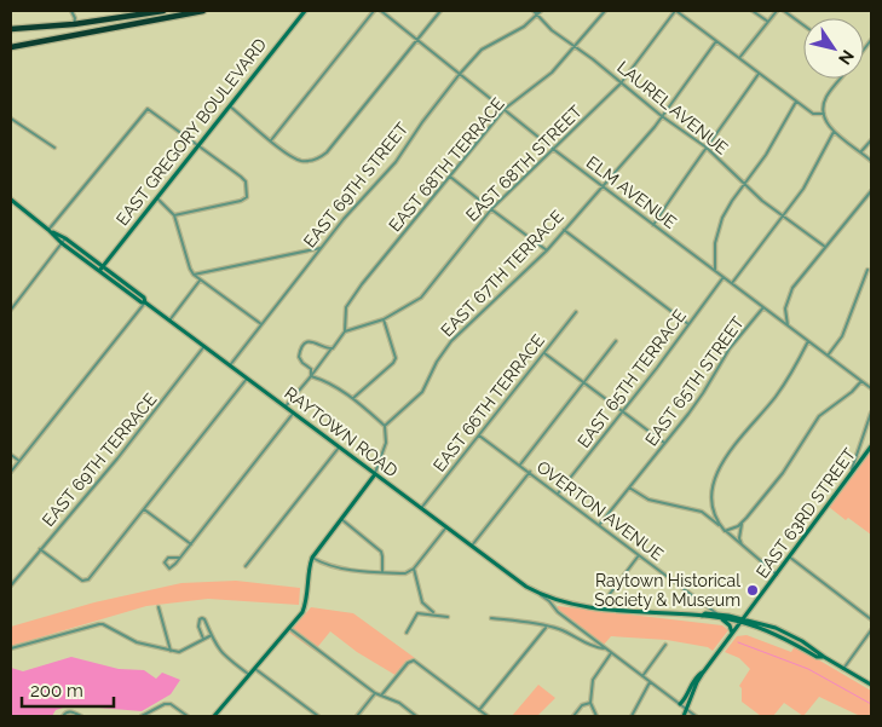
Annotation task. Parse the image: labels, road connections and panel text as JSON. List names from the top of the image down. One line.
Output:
{"streets":{"main road":["EAST GREGORY BOULEVARD","RAYTOWN ROAD","EAST 63RD STREET"],"street":["LAUREL AVENUE","EAST 68TH STREET","EAST 68TH TERRACE","EAST 69TH STREET","ELM AVENUE","EAST 67TH TERRACE","EAST 65TH TERRACE","EAST 65TH STREET","EAST 66TH TERRACE","EAST 69TH TERRACE","OVERTON AVENUE"]},"crossings":[["LAUREL AVENUE","EAST 68TH STREET"],["LAUREL AVENUE","EAST 68TH TERRACE"],["LAUREL AVENUE","EAST 69TH STREET"],["LAUREL AVENUE","EAST 67TH TERRACE"],["EAST GREGORY BOULEVARD","RAYTOWN ROAD"],["EAST 68TH STREET","EAST 68TH TERRACE"],["EAST 68TH STREET","ELM AVENUE"],["EAST 68TH TERRACE","ELM AVENUE"],["EAST 69TH STREET","ELM AVENUE"],["EAST 69TH STREET","RAYTOWN ROAD"],["ELM AVENUE","EAST 67TH TERRACE"],["ELM AVENUE","EAST 65TH TERRACE"],["ELM AVENUE","EAST 65TH STREET"],["EAST 65TH TERRACE","OVERTON AVENUE"],["EAST 65TH STREET","OVERTON AVENUE"],["EAST 66TH TERRACE","RAYTOWN ROAD"],["EAST 66TH TERRACE","OVERTON AVENUE"],["RAYTOWN ROAD","EAST 69TH TERRACE"]],"places":["Raytown Historical Society & Museum"],"scale_bar":"200 m","north":"bottom right"}
